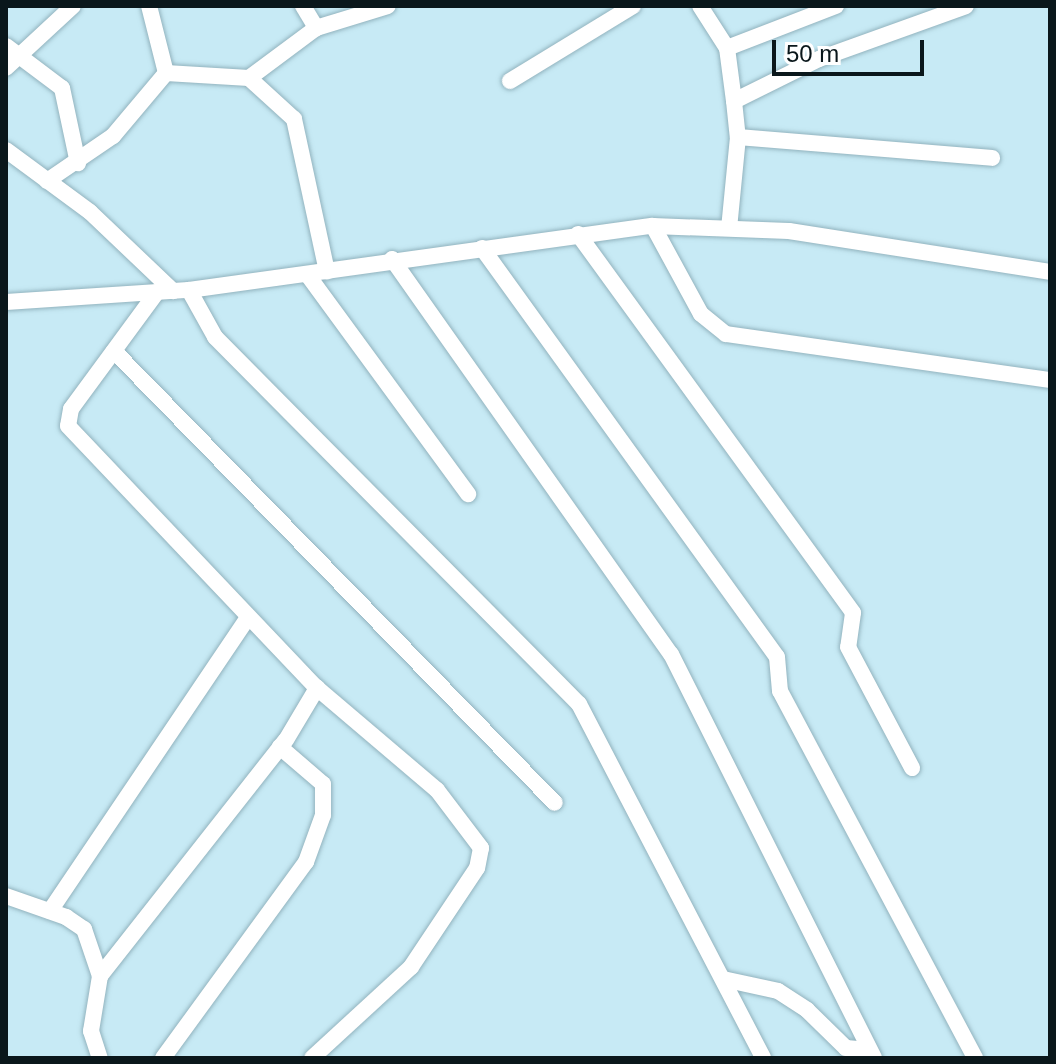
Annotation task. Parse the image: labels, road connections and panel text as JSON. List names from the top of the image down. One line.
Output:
{"scale_bar":"50 m"}
